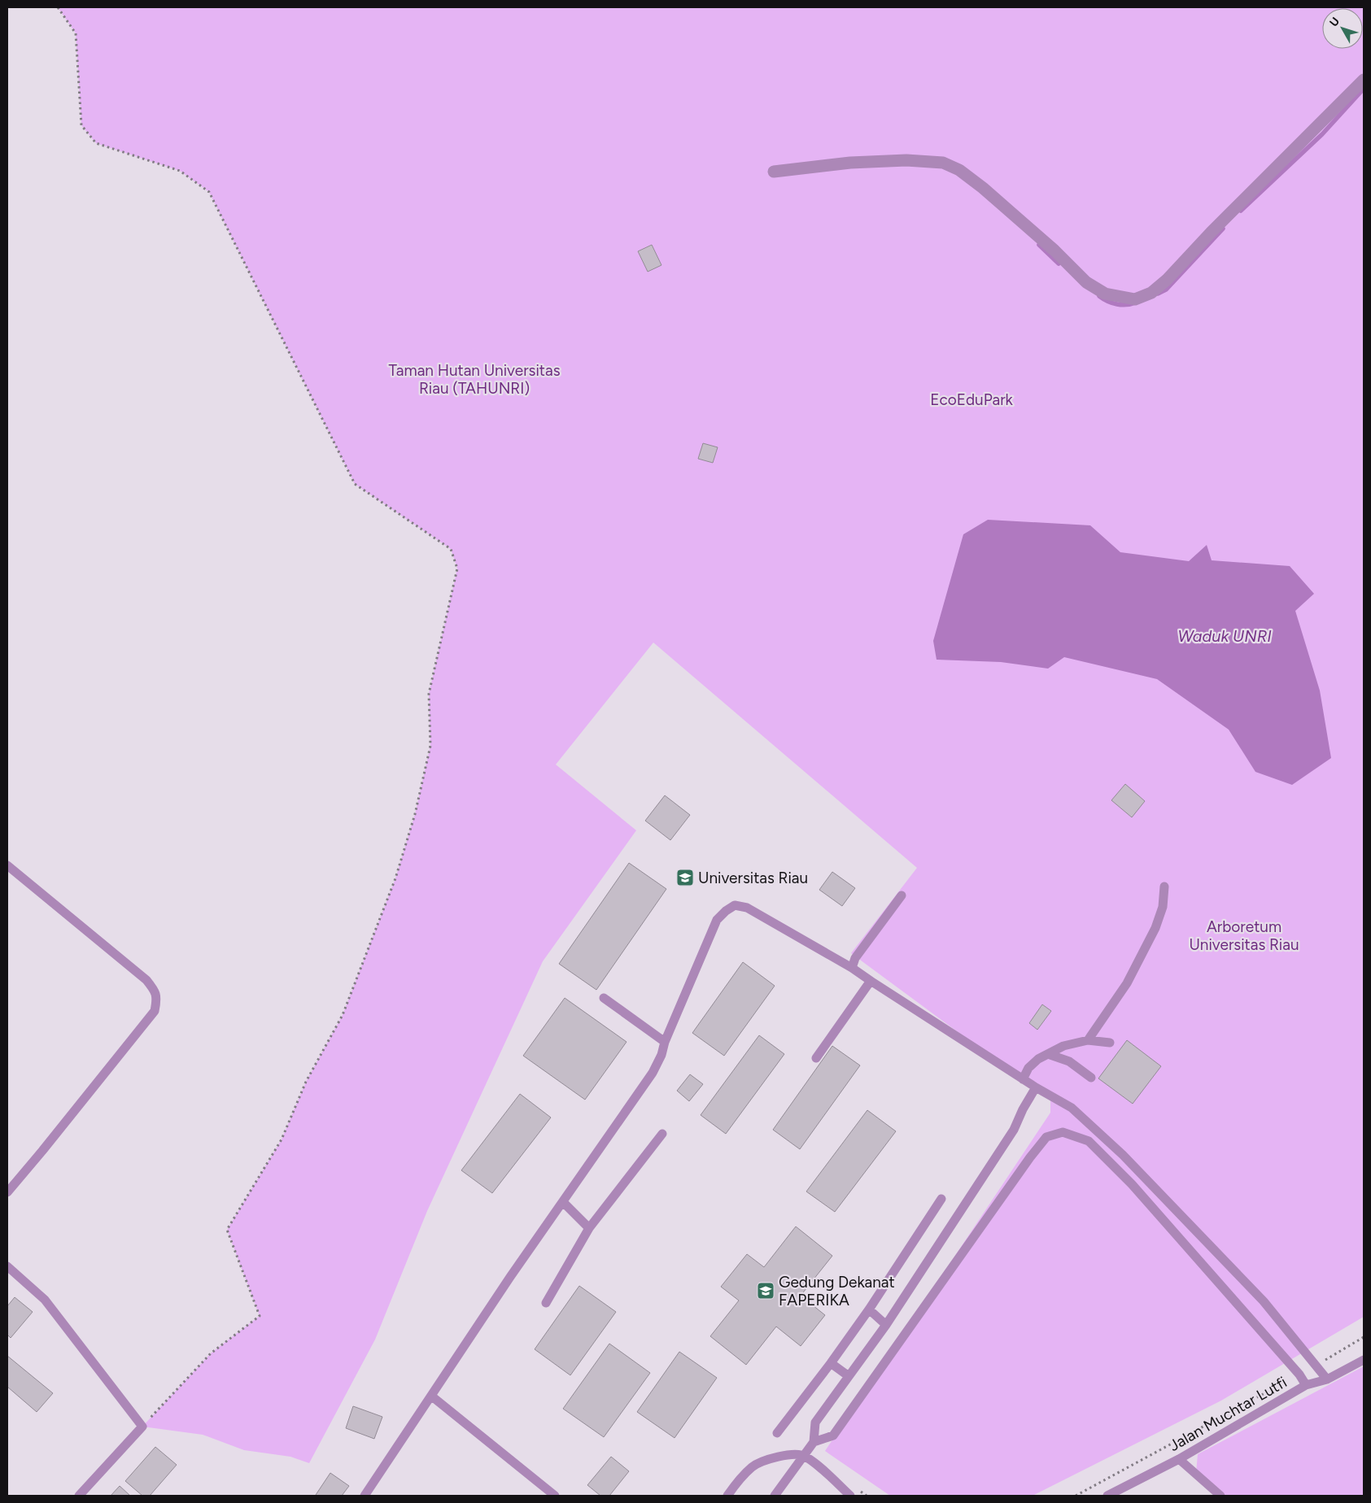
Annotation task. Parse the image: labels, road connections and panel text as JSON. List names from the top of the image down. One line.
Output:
{"streets":{"lane":["Jalan Muchtar Lutfi"]},"water":["Waduk UNRI"],"parks":["Taman Hutan Universitas Riau (TAHUNRI)","EcoEduPark","Arboretum Universitas Riau"],"places":{"school or university":["Universitas Riau","Gedung Dekanat FAPERIKA"]},"north":"top left"}
